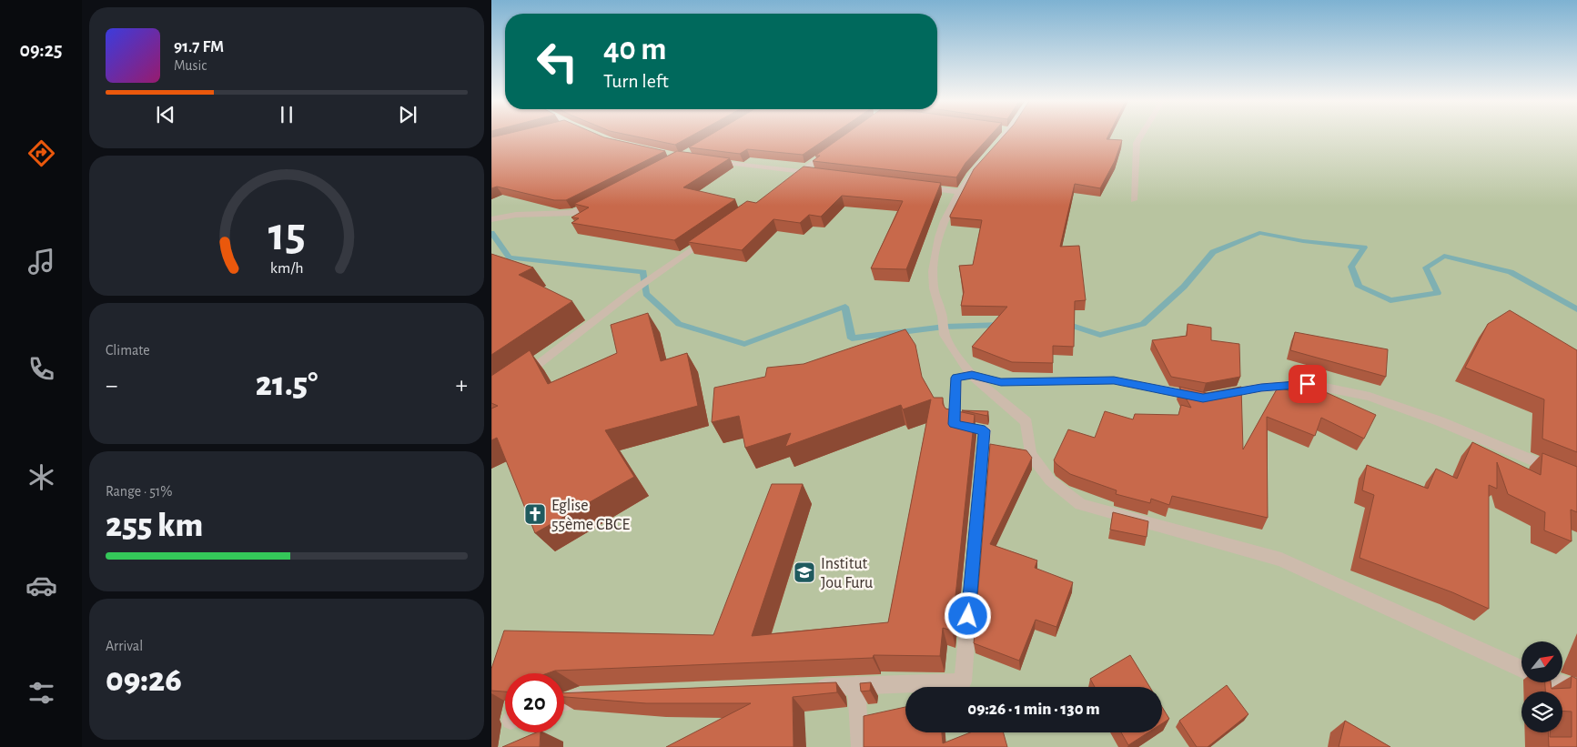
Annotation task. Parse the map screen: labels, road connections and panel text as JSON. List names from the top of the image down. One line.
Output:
{"places":{"church":["Eglise 55ème CBCE"],"school or university":["Institut Jou Furu"]},"north":"top right","page":{"tabs":"09:25","turn":["40 m","Turn left"],"song":["91.7 FM","Music"],"tile":["Climate",["Range · 51%","255 km"],["Arrival","09:26"]],"heat":["−","21.5°","+"],"limit":"20","trip":"09:26 · 1 min · 130 m","gauge":["15","km/h"]}}
